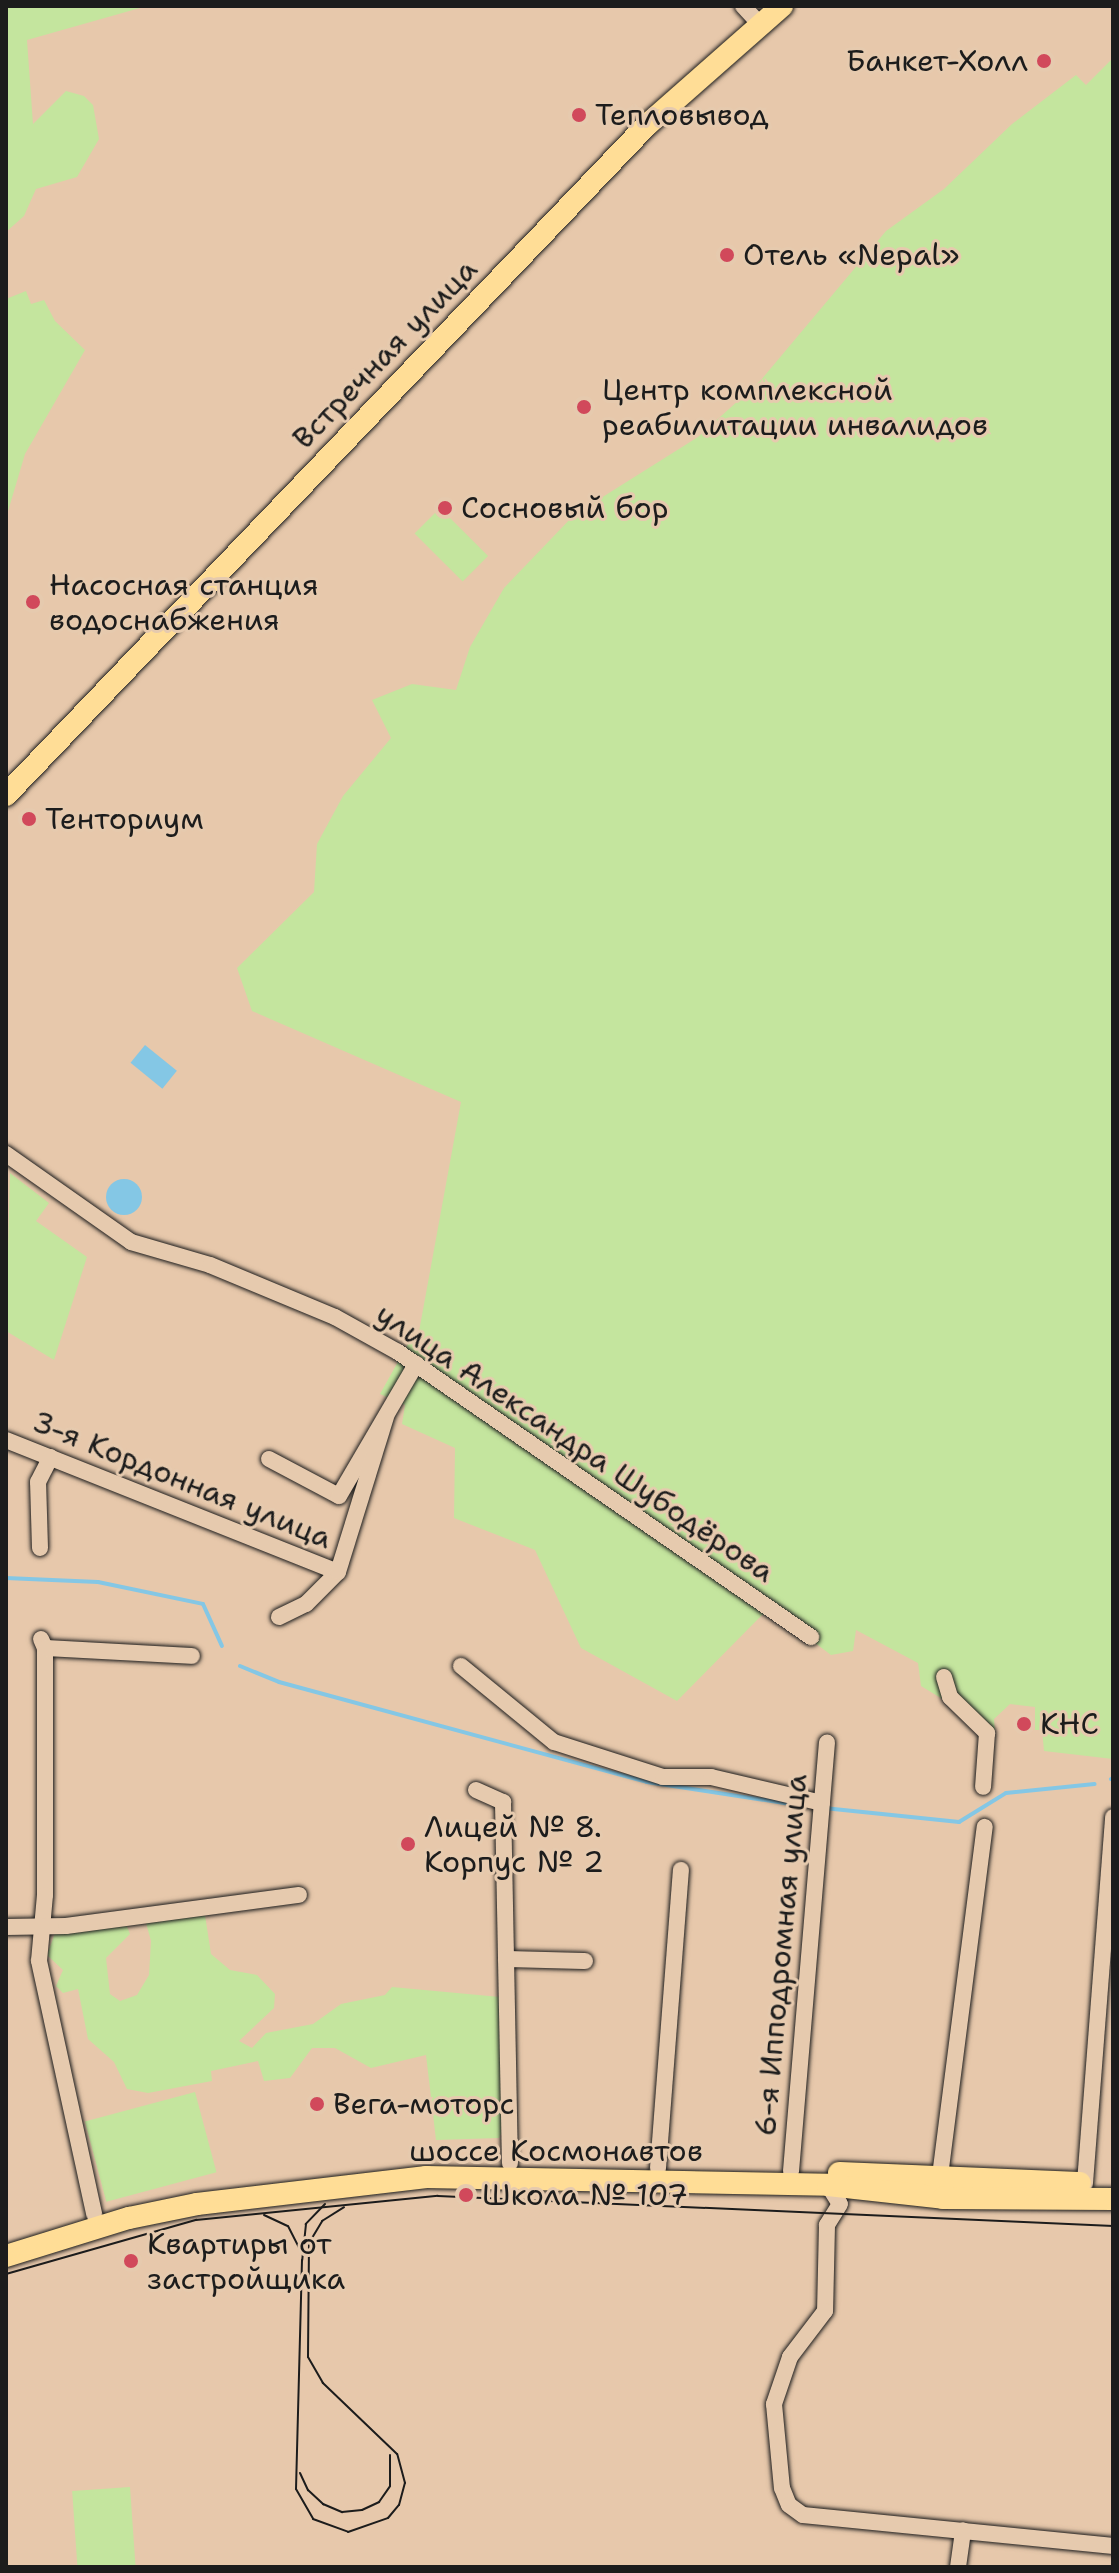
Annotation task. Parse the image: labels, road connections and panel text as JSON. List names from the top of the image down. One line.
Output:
{"streets":{"main road":["Встречная улица","шоссе Космонавтов"],"street":["улица Александра Шубодёрова","3-я Кордонная улица","6-я Ипподромная улица"]},"crossings":[["6-я Ипподромная улица","шоссе Космонавтов"]],"places":["Банкет-Холл","Тепловывод","Отель «Nepal»","Центр комплексной реабилитации инвалидов","Сосновый бор","Насосная станция водоснабжения","Тенториум","КНС","Лицей № 8. Корпус № 2","Вега-моторс","Школа № 107","Квартиры от застройщика"]}
